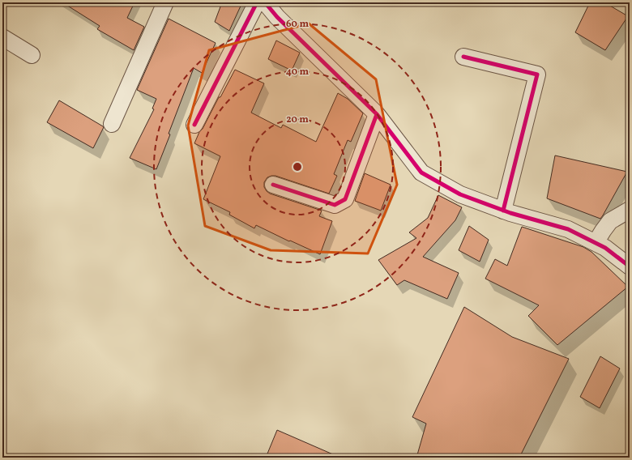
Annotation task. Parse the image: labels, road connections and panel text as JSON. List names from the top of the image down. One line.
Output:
{"rings":["60 m","40 m","20 m"]}
